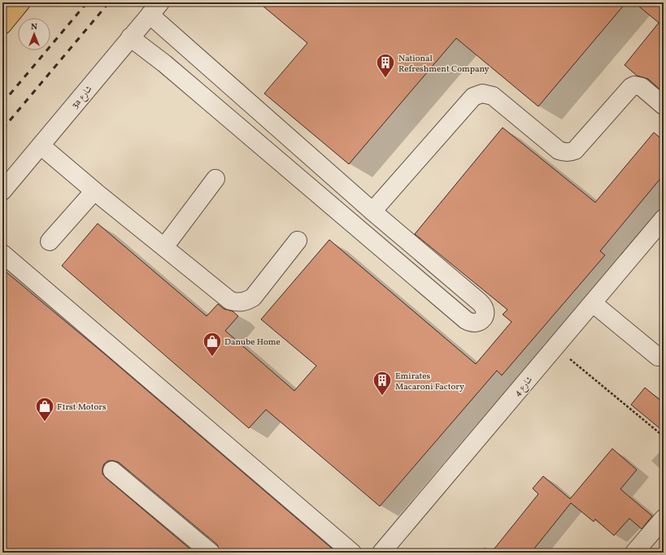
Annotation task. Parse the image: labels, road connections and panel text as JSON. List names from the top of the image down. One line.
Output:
{"streets":{"street":["3a شارع","شارع 4"]},"places":{"building":["National Refreshment Company","Emirates Macaroni Factory"],"shop":["Danube Home","F1rst Motors"]},"north":"top"}
